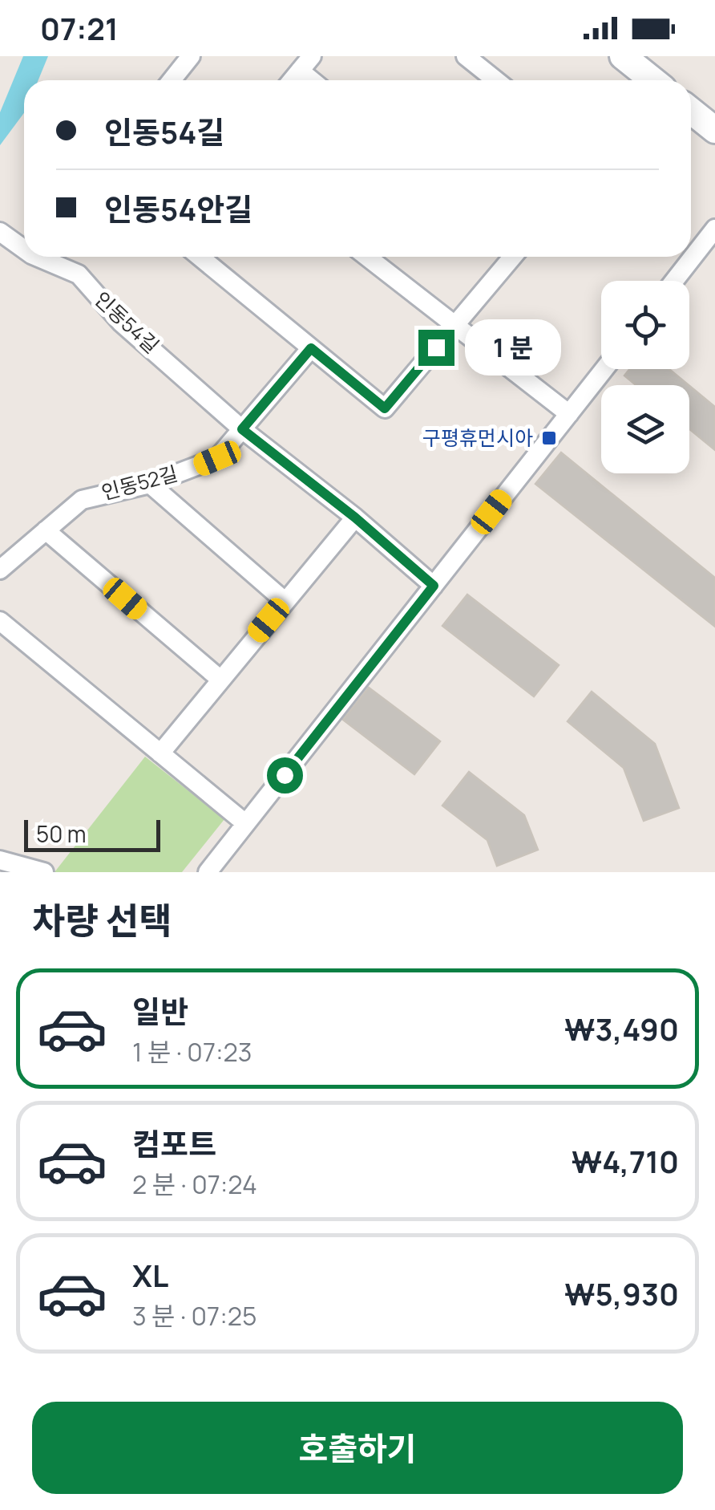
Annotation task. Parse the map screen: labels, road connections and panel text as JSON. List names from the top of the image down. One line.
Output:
{"streets":{"street":["인동54길","인동52길"]},"crossings":[["인동54길","인동52길"]],"places":{"transit":["구평휴먼시아"]},"scale_bar":"50 m","page":{"status":"07:21","banner":["인동54길","인동54안길"],"bubble":"1 분","scale":"50 m","heading":"차량 선택","list":[{"name":"일반","note":"1 분 · 07:23","value":"₩3,490"},{"name":"컴포트","note":"2 분 · 07:24","value":"₩4,710"},{"name":"XL","note":"3 분 · 07:25","value":"₩5,930"}],"buttons":"호출하기"}}
